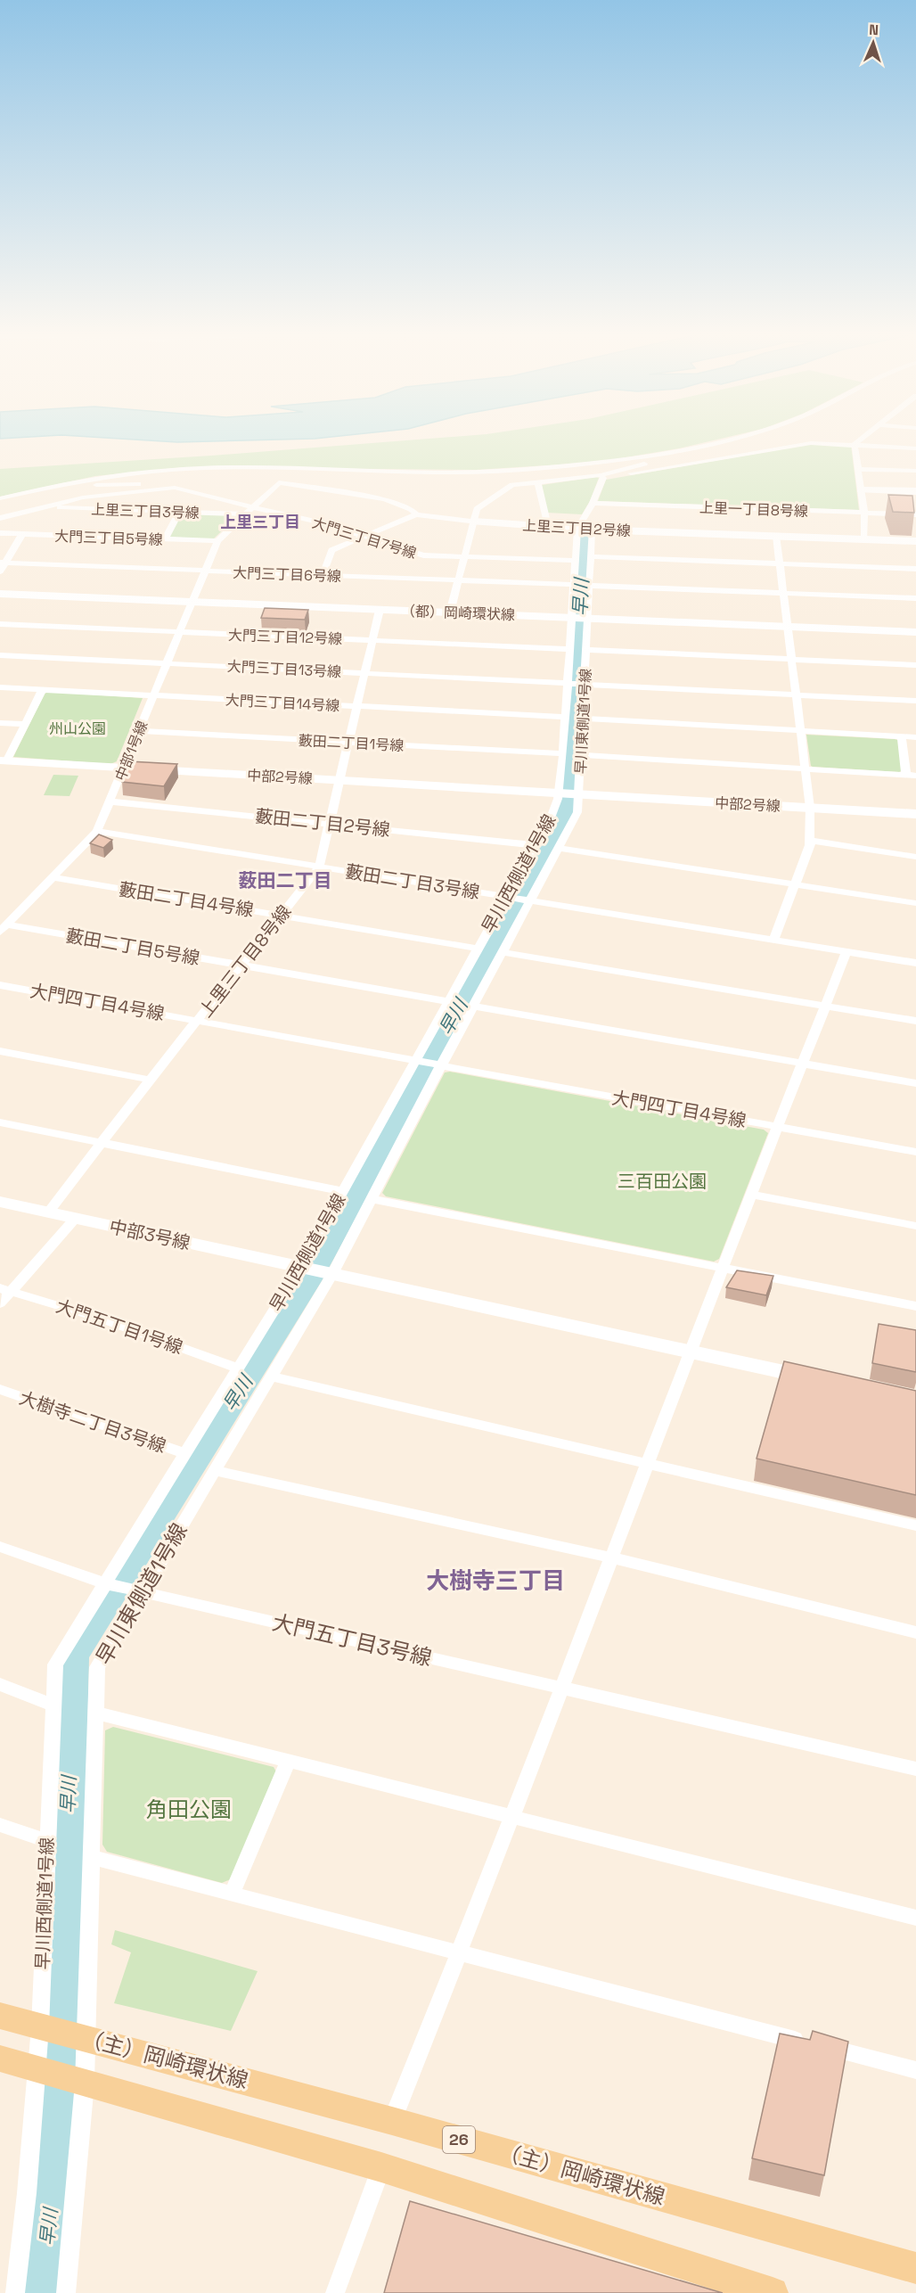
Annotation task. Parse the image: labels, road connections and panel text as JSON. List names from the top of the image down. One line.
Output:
{"streets":{"main road":["（主）岡崎環状線","26"],"street":["上里一丁目8号線","上里三丁目3号線","上里三丁目2号線","大門三丁目5号線","大門三丁目7号線","大門三丁目6号線","（都）岡崎環状線","大門三丁目12号線","大門三丁目13号線","大門三丁目14号線","早川東側道1号線","藪田二丁目1号線","中部1号線","中部2号線","藪田二丁目2号線","早川西側道1号線","藪田二丁目3号線","藪田二丁目4号線","藪田二丁目5号線","上里三丁目8号線","大門四丁目4号線","中部3号線","大門五丁目1号線","大樹寺二丁目3号線","大門五丁目3号線"]},"crossings":[["上里一丁目8号線","早川西側道1号線"],["上里三丁目3号線","上里三丁目2号線"],["上里三丁目3号線","大門三丁目7号線"],["上里三丁目2号線","大門三丁目5号線"],["上里三丁目2号線","大門三丁目7号線"],["上里三丁目2号線","早川東側道1号線"],["上里三丁目2号線","中部1号線"],["上里三丁目2号線","早川西側道1号線"],["大門三丁目5号線","中部1号線"],["大門三丁目7号線","早川西側道1号線"],["大門三丁目6号線","中部1号線"],["大門三丁目6号線","早川西側道1号線"],["（都）岡崎環状線","早川東側道1号線"],["（都）岡崎環状線","中部1号線"],["（都）岡崎環状線","早川西側道1号線"],["（都）岡崎環状線","上里三丁目8号線"],["大門三丁目12号線","中部1号線"],["大門三丁目12号線","早川西側道1号線"],["大門三丁目12号線","上里三丁目8号線"],["大門三丁目13号線","早川東側道1号線"],["大門三丁目13号線","中部1号線"],["大門三丁目13号線","早川西側道1号線"],["大門三丁目13号線","上里三丁目8号線"],["大門三丁目14号線","中部1号線"],["大門三丁目14号線","早川西側道1号線"],["大門三丁目14号線","上里三丁目8号線"],["早川東側道1号線","中部2号線"],["早川東側道1号線","藪田二丁目3号線"],["早川東側道1号線","大門四丁目4号線"],["早川東側道1号線","中部3号線"],["早川東側道1号線","大門五丁目3号線"],["早川東側道1号線","（主）岡崎環状線"],["藪田二丁目1号線","中部1号線"],["藪田二丁目1号線","早川西側道1号線"],["藪田二丁目1号線","上里三丁目8号線"],["中部1号線","中部2号線"],["中部1号線","藪田二丁目2号線"],["中部1号線","藪田二丁目3号線"],["中部1号線","藪田二丁目4号線"],["中部1号線","藪田二丁目5号線"],["中部2号線","早川西側道1号線"],["中部2号線","上里三丁目8号線"],["藪田二丁目2号線","早川西側道1号線"],["藪田二丁目2号線","上里三丁目8号線"],["早川西側道1号線","藪田二丁目3号線"],["早川西側道1号線","藪田二丁目4号線"],["早川西側道1号線","藪田二丁目5号線"],["早川西側道1号線","大門四丁目4号線"],["早川西側道1号線","中部3号線"],["早川西側道1号線","大門五丁目1号線"],["早川西側道1号線","大樹寺二丁目3号線"],["早川西側道1号線","大門五丁目3号線"],["早川西側道1号線","（主）岡崎環状線"],["藪田二丁目3号線","上里三丁目8号線"],["藪田二丁目4号線","上里三丁目8号線"],["藪田二丁目5号線","上里三丁目8号線"],["上里三丁目8号線","大門四丁目4号線"],["上里三丁目8号線","中部3号線"]],"districts":["上里三丁目","薮田二丁目","大樹寺三丁目"],"water":["早川"],"parks":["州山公園","三百田公園","角田公園"],"north":"top"}
